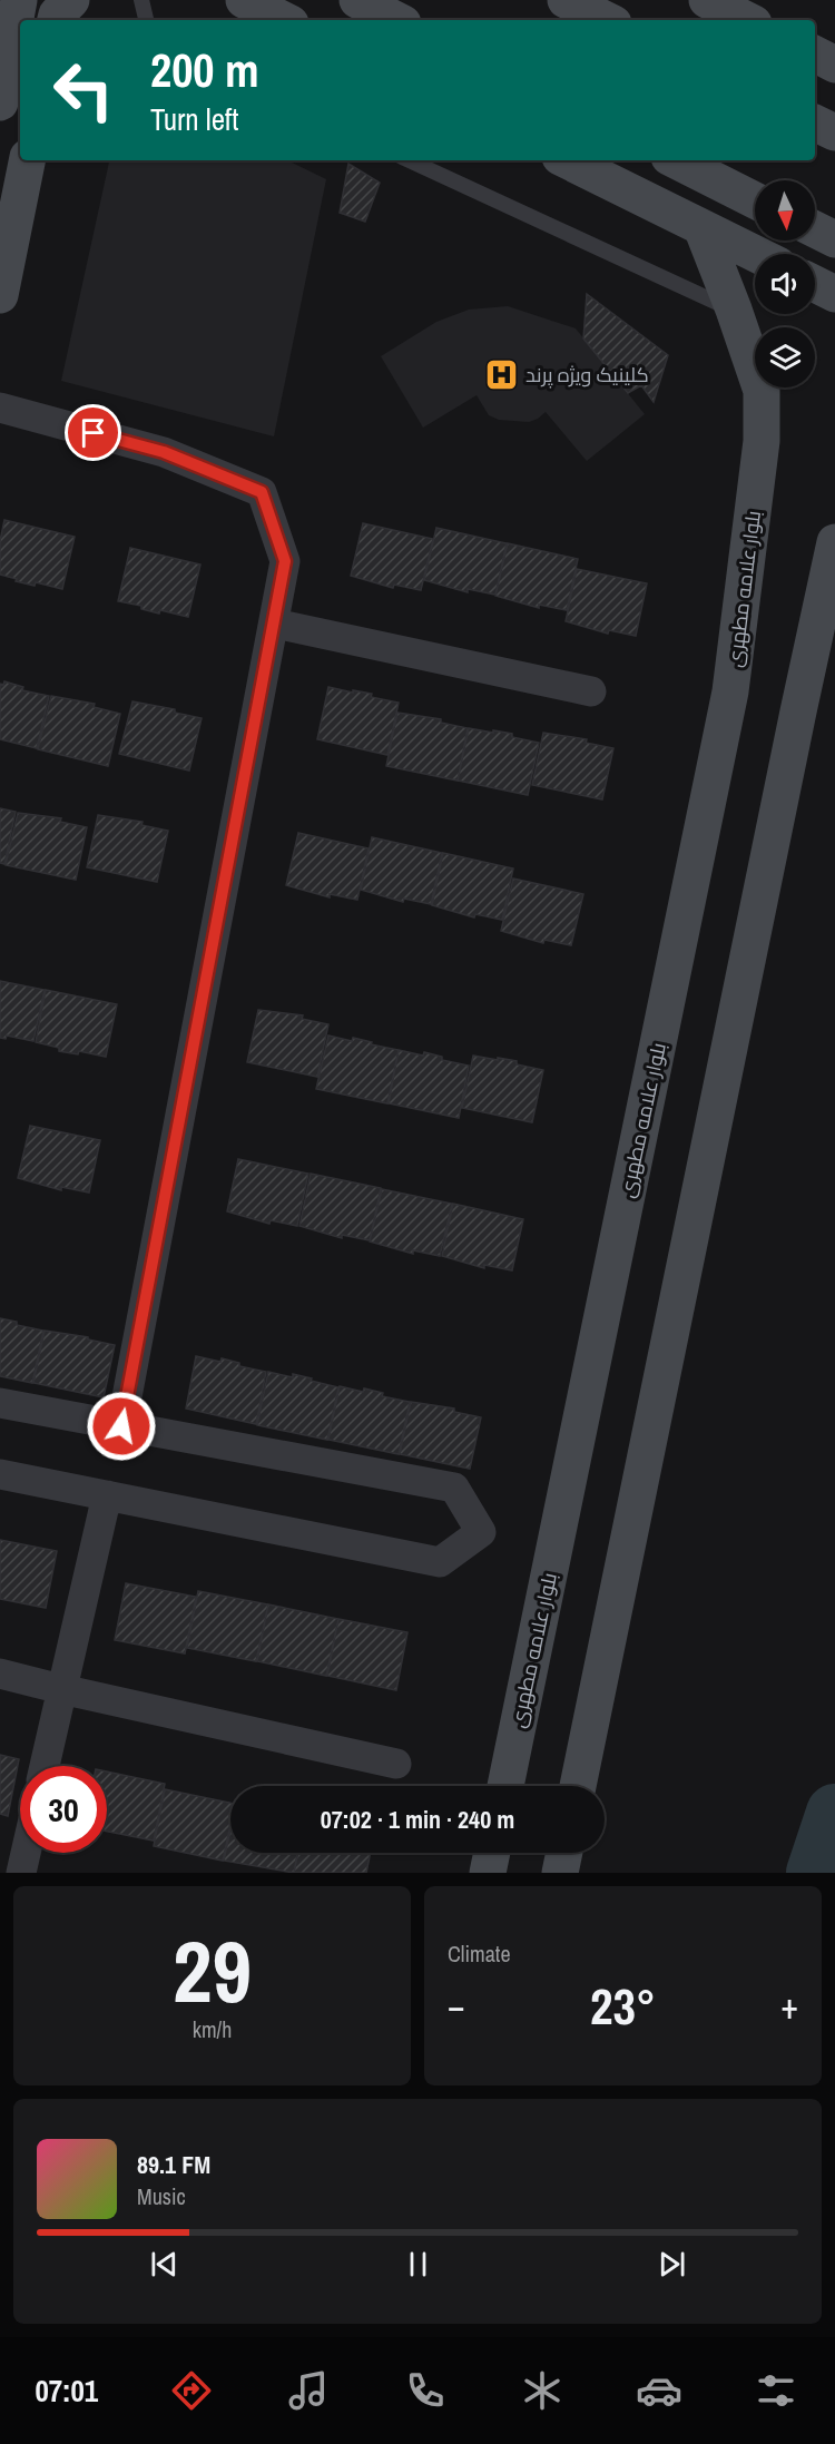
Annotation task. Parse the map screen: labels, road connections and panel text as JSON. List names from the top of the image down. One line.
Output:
{"streets":{"street":["بلوار علامه مطهری"]},"places":{"hospital":["کلینیک ویژه پرند"]},"north":"bottom","page":{"turn":["200 m","Turn left"],"limit":"30","trip":"07:02 · 1 min · 240 m","tile":[["29","km/h"],"Climate"],"heat":["−","23°","+"],"song":["89.1 FM","Music"],"tabs":"07:01"}}
